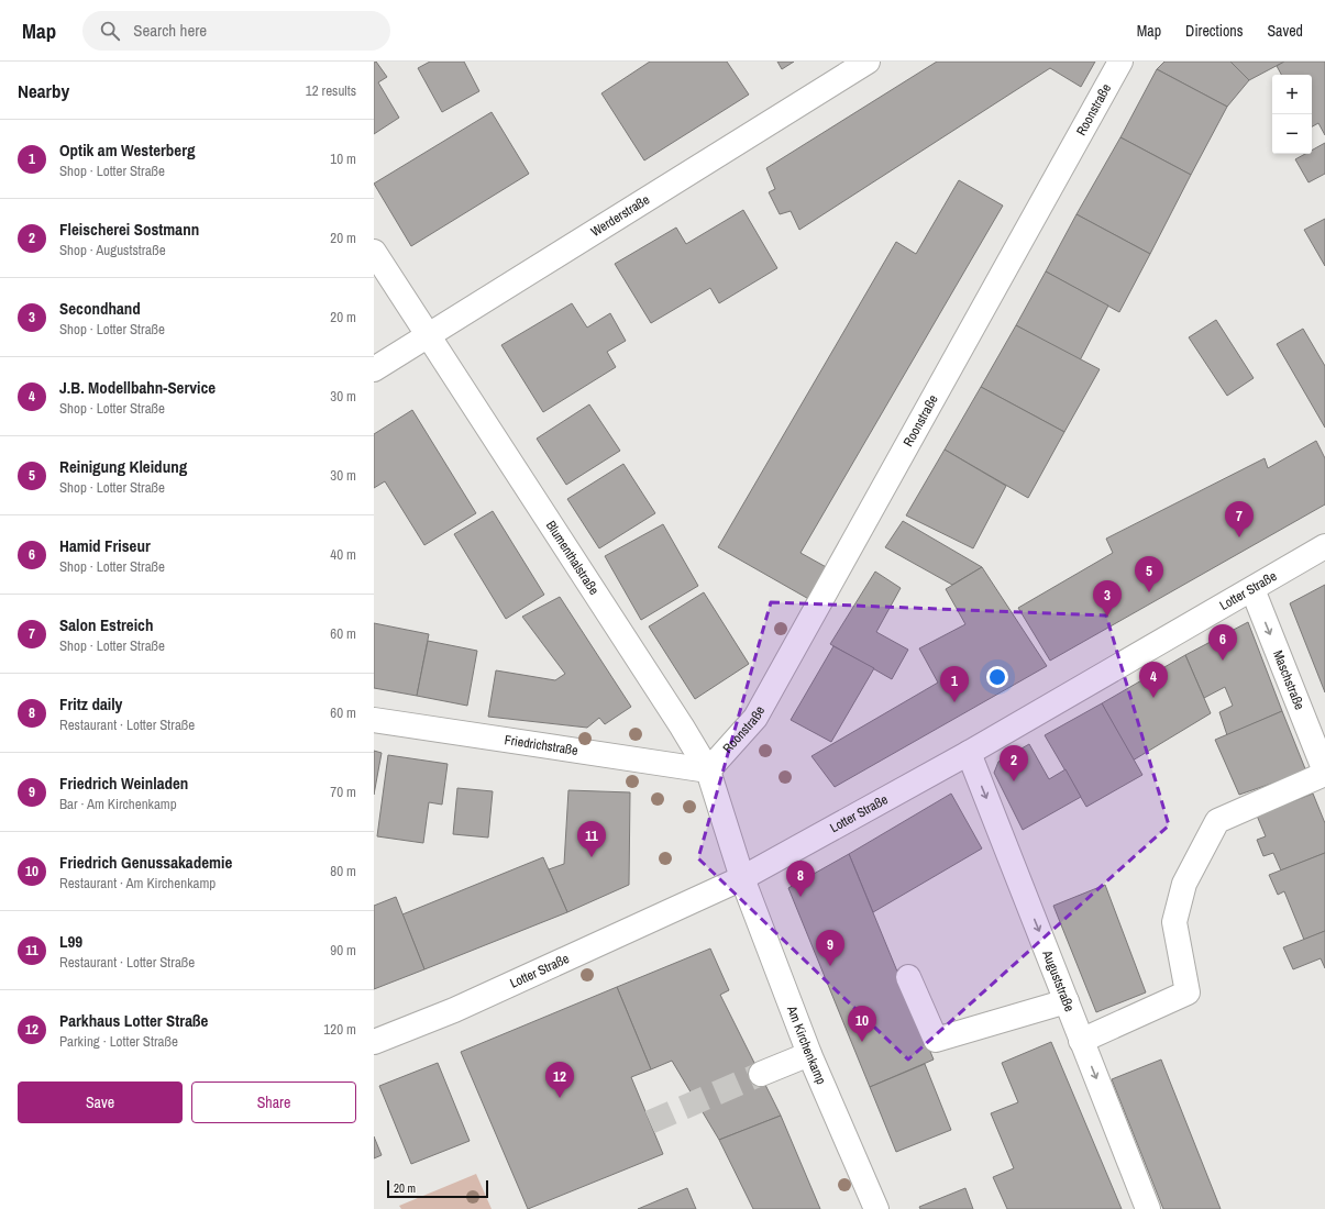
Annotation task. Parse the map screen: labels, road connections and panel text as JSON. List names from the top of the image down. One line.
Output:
{"streets":{"street":["Roonstraße","Werderstraße","Blumenthalstraße","Lotter Straße","Maschstraße","Friedrichstraße","Auguststraße","Am Kirchenkamp"]},"crossings":[["Roonstraße","Blumenthalstraße"],["Roonstraße","Friedrichstraße"],["Werderstraße","Blumenthalstraße"],["Blumenthalstraße","Lotter Straße"],["Blumenthalstraße","Friedrichstraße"],["Blumenthalstraße","Am Kirchenkamp"],["Lotter Straße","Maschstraße"],["Lotter Straße","Auguststraße"],["Lotter Straße","Am Kirchenkamp"]],"one_way":["Maschstraße","Auguststraße"],"scale_bar":"20 m","page":{"header":"Map","search":"Search here","nav":["Map","Directions","Saved"],"heading":["Nearby","12 results"],"map_buttons":["+","−"],"list":[{"mark":"1","name":"Optik am Westerberg","note":"Shop · Lotter Straße","value":"10 m"},{"mark":"2","name":"Fleischerei Sostmann","note":"Shop · Auguststraße","value":"20 m"},{"mark":"3","name":"Secondhand","note":"Shop · Lotter Straße","value":"20 m"},{"mark":"4","name":"J.B. Modellbahn-Service","note":"Shop · Lotter Straße","value":"30 m"},{"mark":"5","name":"Reinigung Kleidung","note":"Shop · Lotter Straße","value":"30 m"},{"mark":"6","name":"Hamid Friseur","note":"Shop · Lotter Straße","value":"40 m"},{"mark":"7","name":"Salon Estreich","note":"Shop · Lotter Straße","value":"60 m"},{"mark":"8","name":"Fritz daily","note":"Restaurant · Lotter Straße","value":"60 m"},{"mark":"9","name":"Friedrich Weinladen","note":"Bar · Am Kirchenkamp","value":"70 m"},{"mark":"10","name":"Friedrich Genussakademie","note":"Restaurant · Am Kirchenkamp","value":"80 m"},{"mark":"11","name":"L99","note":"Restaurant · Lotter Straße","value":"90 m"},{"mark":"12","name":"Parkhaus Lotter Straße","note":"Parking · Lotter Straße","value":"120 m"}],"pins":["7","5","3","6","4","1","2","11","8","9","10","12"],"buttons":["Save","Share"],"scale":"20 m"}}
